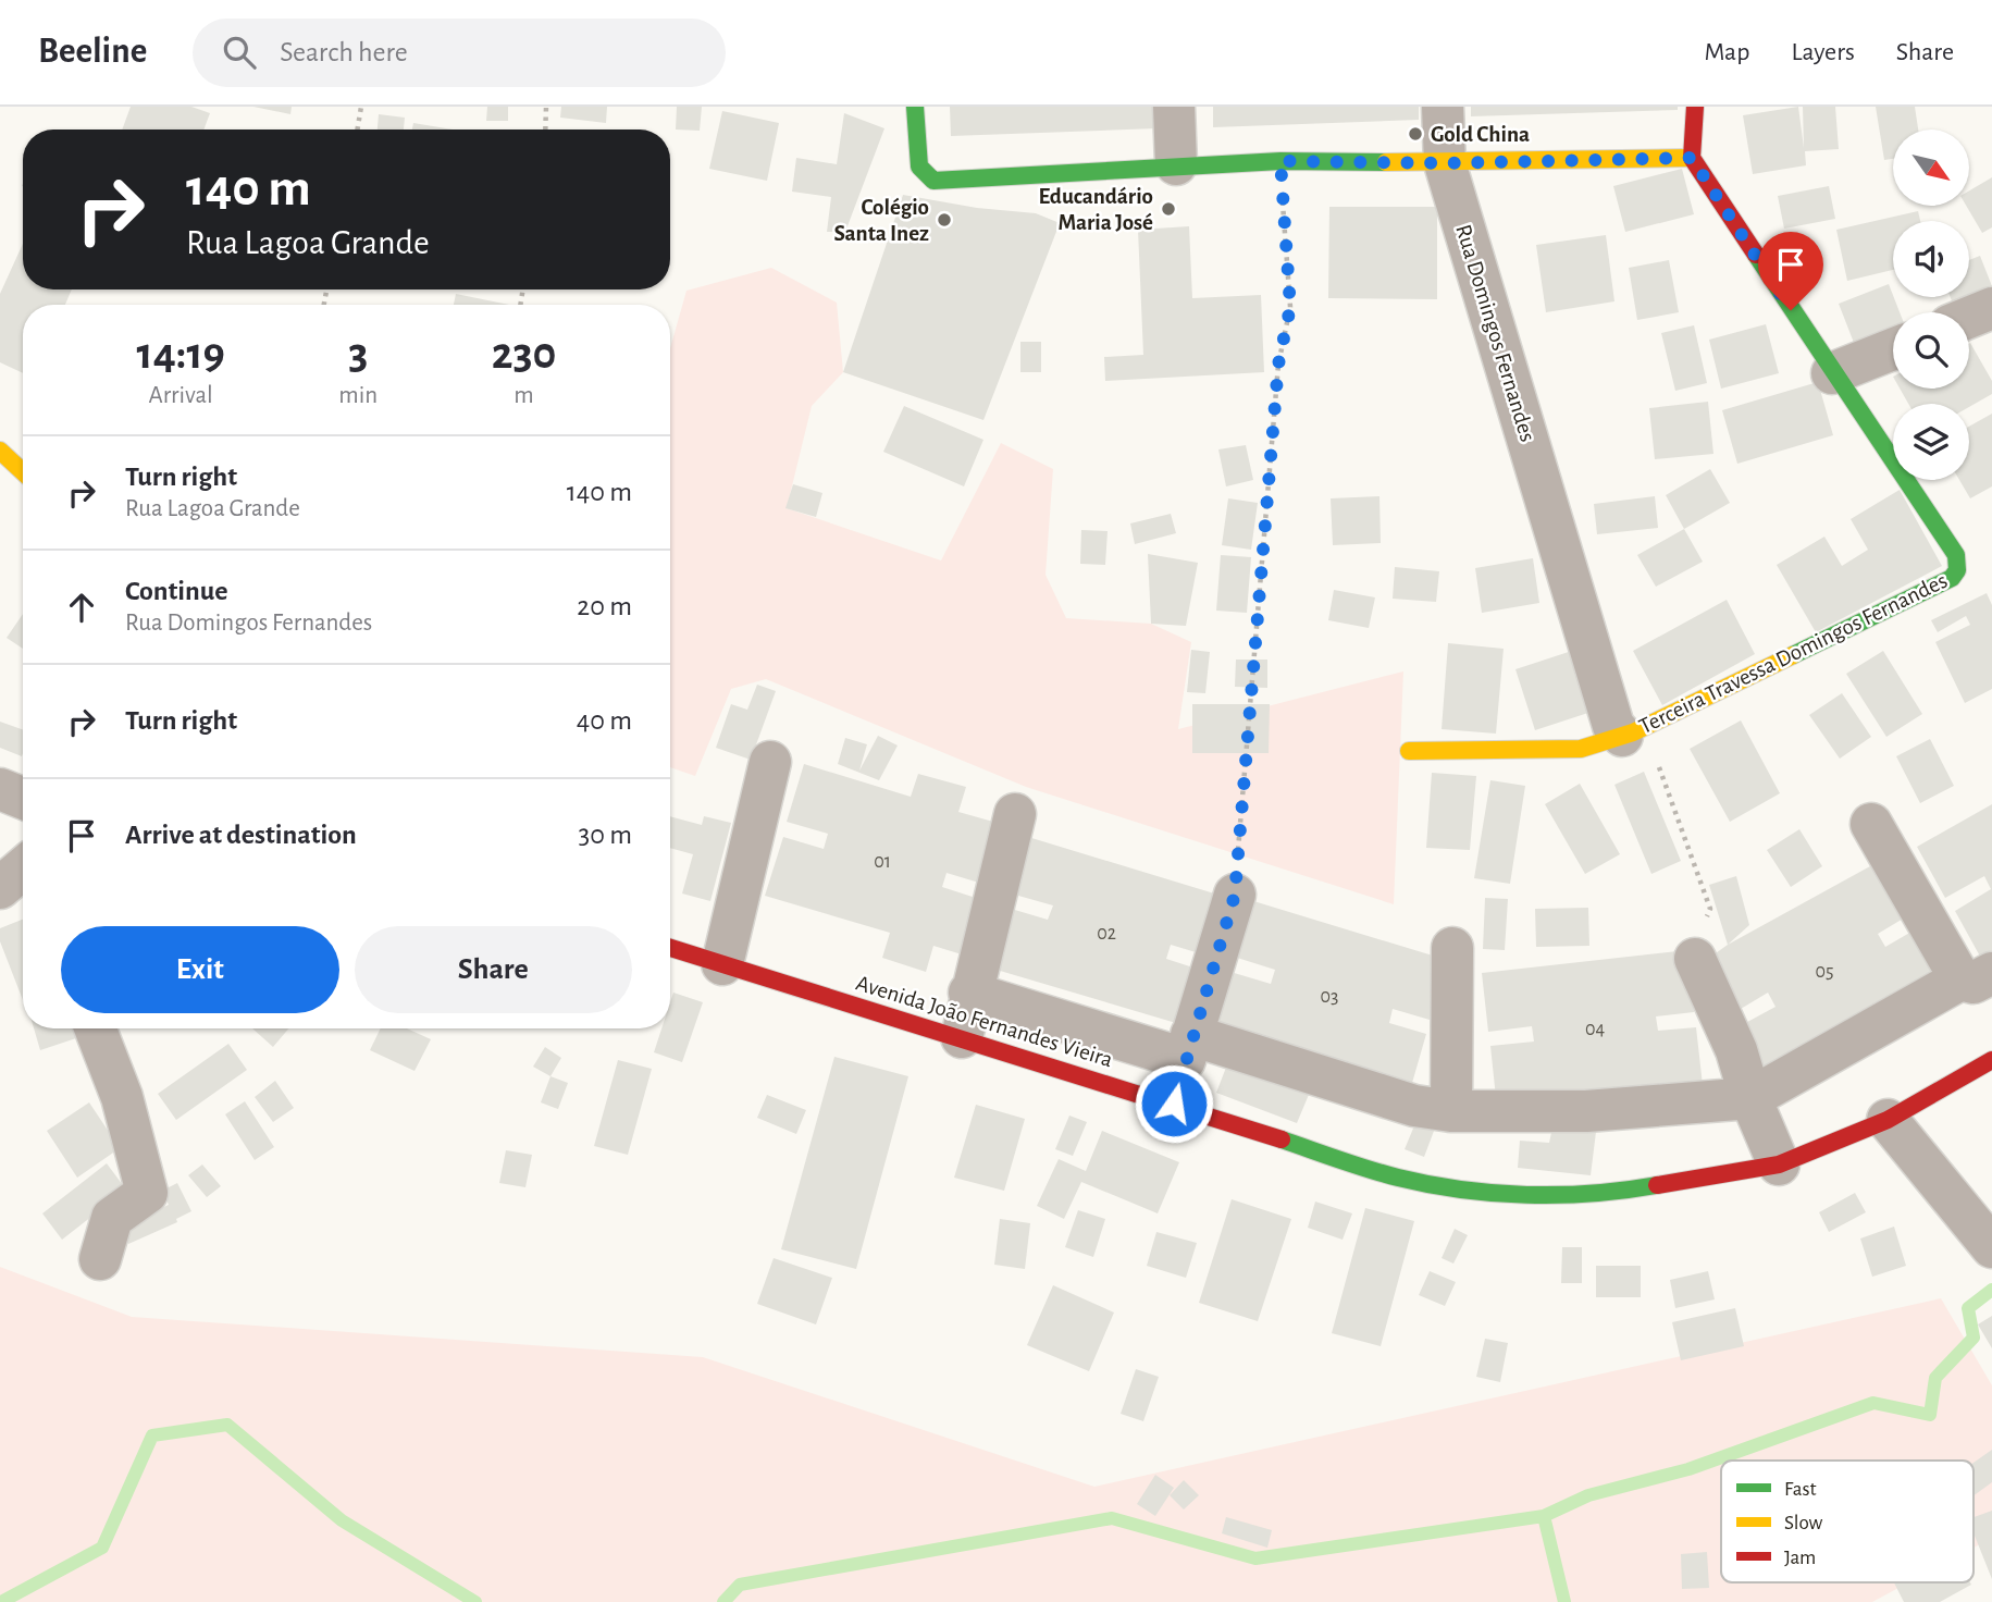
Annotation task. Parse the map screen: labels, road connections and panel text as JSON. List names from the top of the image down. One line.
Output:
{"streets":{"street":["Rua Domingos Fernandes","Terceira Travessa Domingos Fernandes","Avenida João Fernandes Vieira"]},"crossings":[["Rua Domingos Fernandes","Terceira Travessa Domingos Fernandes"]],"places":["Gold China","Educandário Maria José","Colégio Santa Inez"],"house_numbers":["01","02","05","03","04"],"legend":["Fast","Slow","Jam"],"north":"bottom right","page":{"header":"Beeline","search":"Search here","nav":["Map","Layers","Share"],"turn":["140 m","Rua Lagoa Grande"],"eta":["14:19","Arrival","3","min","230","m"],"list":[{"name":"Turn right","note":"Rua Lagoa Grande","value":"140 m"},{"name":"Continue","note":"Rua Domingos Fernandes","value":"20 m"},{"name":"Turn right","value":"40 m"},{"name":"Arrive at destination","value":"30 m"}],"buttons":["Exit","Share"]}}
